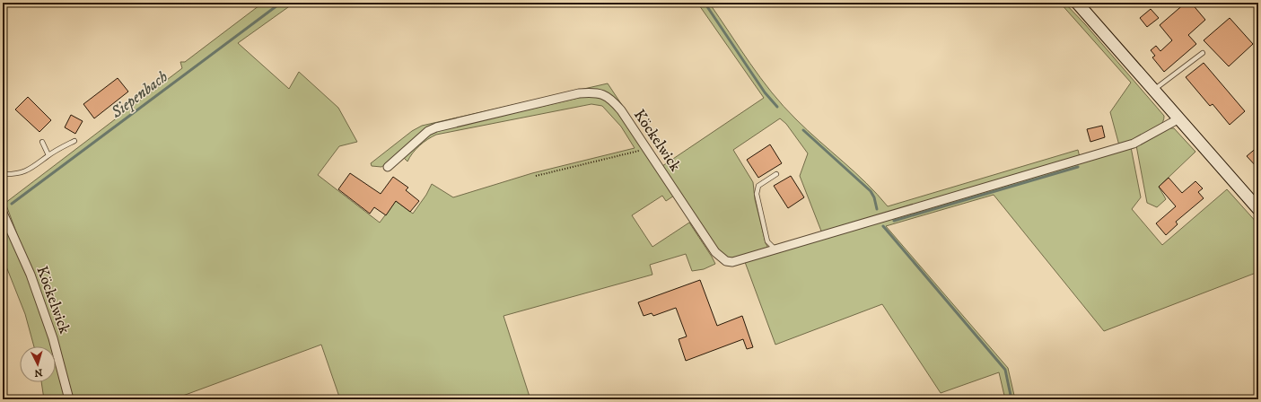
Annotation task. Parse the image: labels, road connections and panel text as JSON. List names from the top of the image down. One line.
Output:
{"streets":{"street":["Köckelwick"]},"water":["Siepenbach"],"north":"bottom"}
